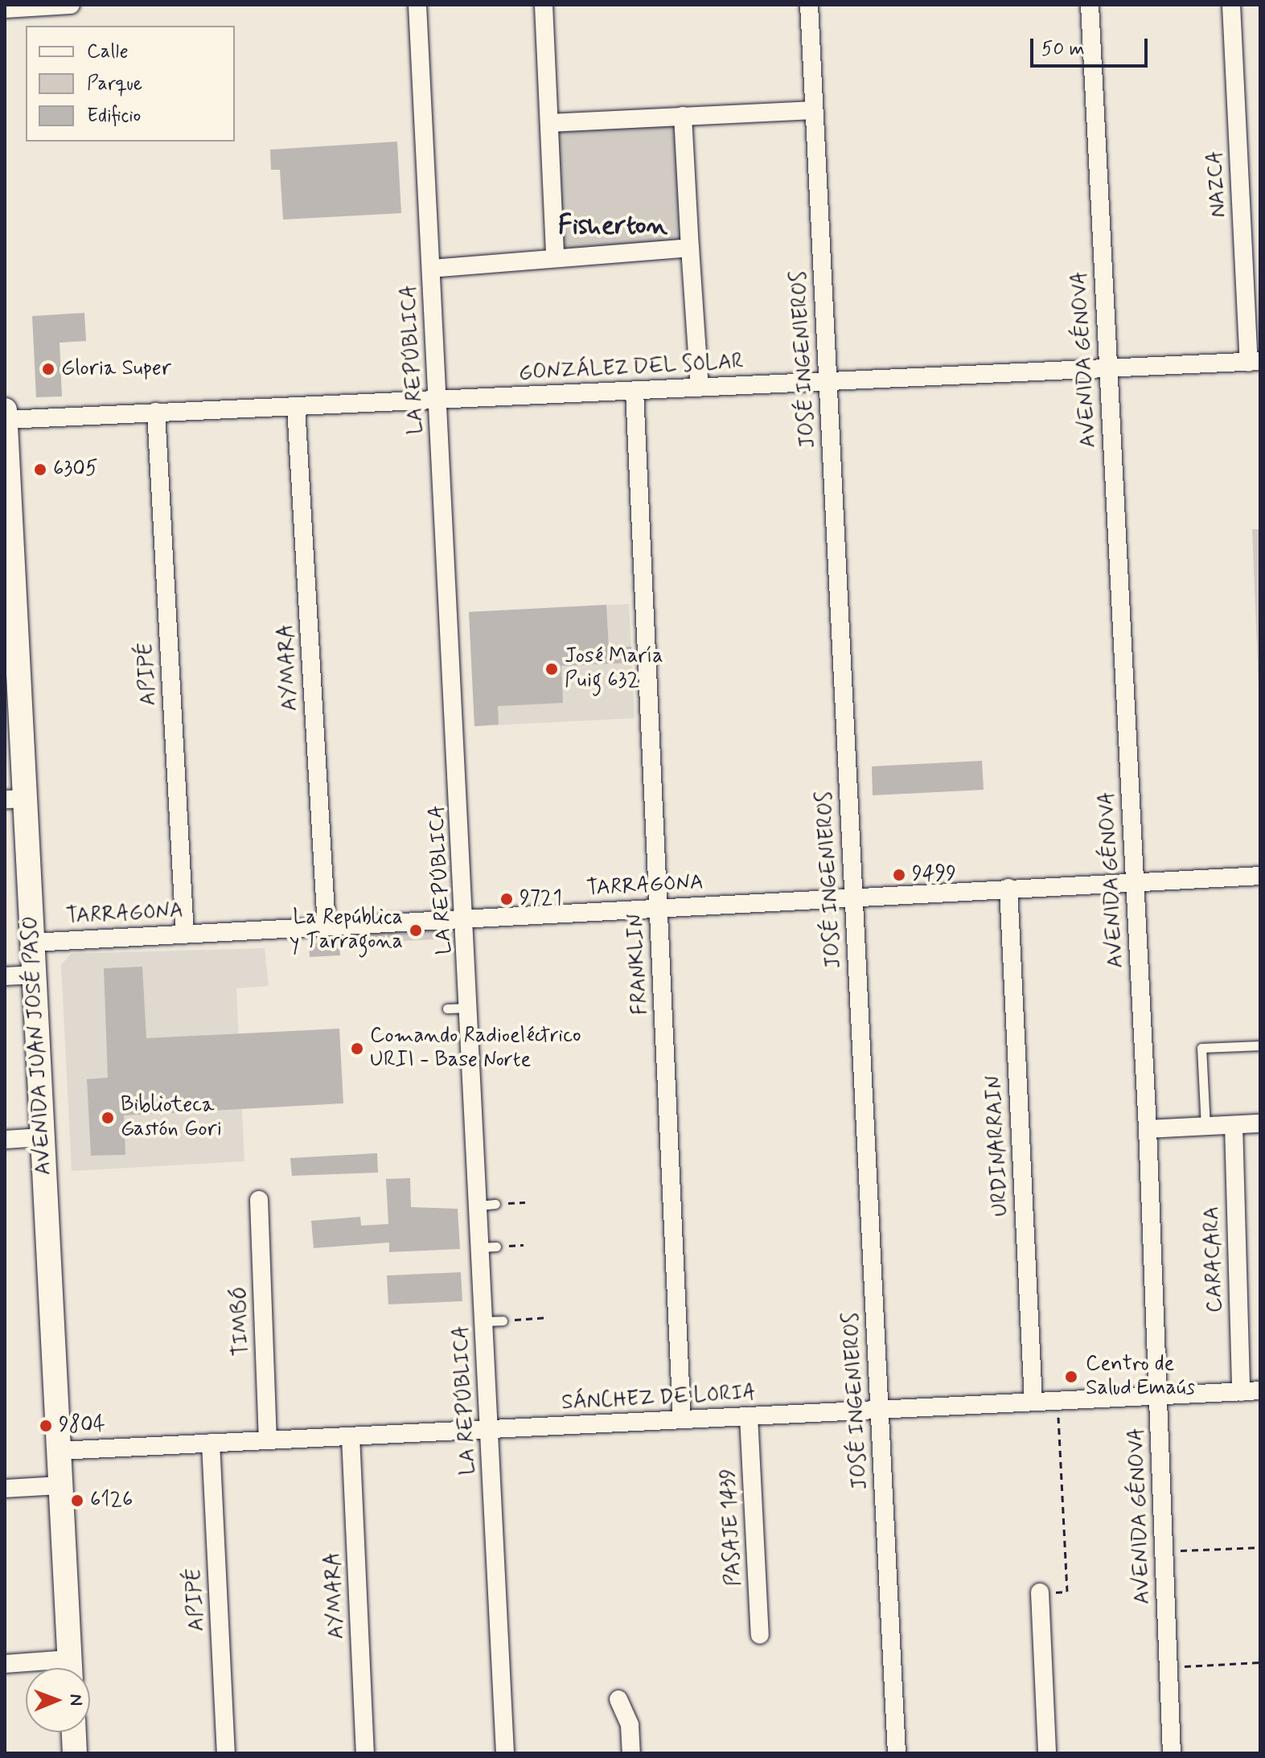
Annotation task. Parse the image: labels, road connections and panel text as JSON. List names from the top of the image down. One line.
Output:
{"streets":{"main road":["AVENIDA JUAN JOSÉ PASO"],"street":["NAZCA","LA REPÚBLICA","JOSÉ INGENIEROS","AVENIDA GÉNOVA","GONZÁLEZ DEL SOLAR","AYMARA","APIPÉ","TARRAGONA","FRANKLIN","URDINARRAIN","CARACARA","TIMBÓ","SÁNCHEZ DE LORIA","PASAJE 1439"]},"crossings":[["NAZCA","GONZÁLEZ DEL SOLAR"],["LA REPÚBLICA","GONZÁLEZ DEL SOLAR"],["LA REPÚBLICA","TARRAGONA"],["LA REPÚBLICA","SÁNCHEZ DE LORIA"],["JOSÉ INGENIEROS","GONZÁLEZ DEL SOLAR"],["JOSÉ INGENIEROS","TARRAGONA"],["JOSÉ INGENIEROS","SÁNCHEZ DE LORIA"],["AVENIDA GÉNOVA","GONZÁLEZ DEL SOLAR"],["AVENIDA GÉNOVA","TARRAGONA"],["AVENIDA GÉNOVA","SÁNCHEZ DE LORIA"],["GONZÁLEZ DEL SOLAR","AYMARA"],["GONZÁLEZ DEL SOLAR","APIPÉ"],["GONZÁLEZ DEL SOLAR","FRANKLIN"],["GONZÁLEZ DEL SOLAR","AVENIDA JUAN JOSÉ PASO"],["AYMARA","TARRAGONA"],["AYMARA","SÁNCHEZ DE LORIA"],["APIPÉ","TARRAGONA"],["APIPÉ","SÁNCHEZ DE LORIA"],["TARRAGONA","FRANKLIN"],["TARRAGONA","AVENIDA JUAN JOSÉ PASO"],["TARRAGONA","URDINARRAIN"],["FRANKLIN","SÁNCHEZ DE LORIA"],["AVENIDA JUAN JOSÉ PASO","SÁNCHEZ DE LORIA"],["URDINARRAIN","SÁNCHEZ DE LORIA"],["CARACARA","SÁNCHEZ DE LORIA"],["TIMBÓ","SÁNCHEZ DE LORIA"],["SÁNCHEZ DE LORIA","PASAJE 1439"]],"districts":["Fisherton"],"places":["Gloria Super","6305","José María Puig 632","9499","9721","La República y Tarragona","Comando Radioeléctrico URII - Base Norte","Biblioteca Gastón Gori","Centro de Salud Emaús","9804","6126"],"legend":["Calle","Parque","Edificio"],"scale_bar":"50 m","north":"right"}
